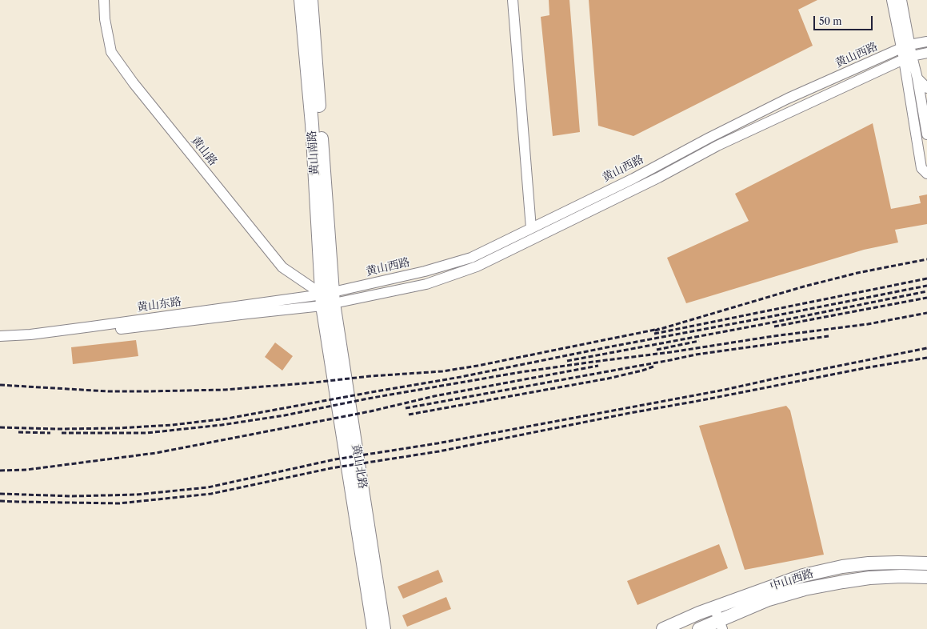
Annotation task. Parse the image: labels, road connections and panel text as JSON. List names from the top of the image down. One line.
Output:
{"streets":{"main road":["黄山南路","黄山北路","中山西路"],"street":["黄山西路","黄山路","黄山东路"]},"crossings":[["黄山西路","黄山路"],["黄山西路","黄山南路"],["黄山西路","黄山东路"],["黄山西路","黄山北路"],["黄山路","黄山南路"],["黄山路","黄山东路"],["黄山路","黄山北路"],["黄山南路","黄山东路"],["黄山南路","黄山北路"],["黄山东路","黄山北路"]],"scale_bar":"50 m"}
